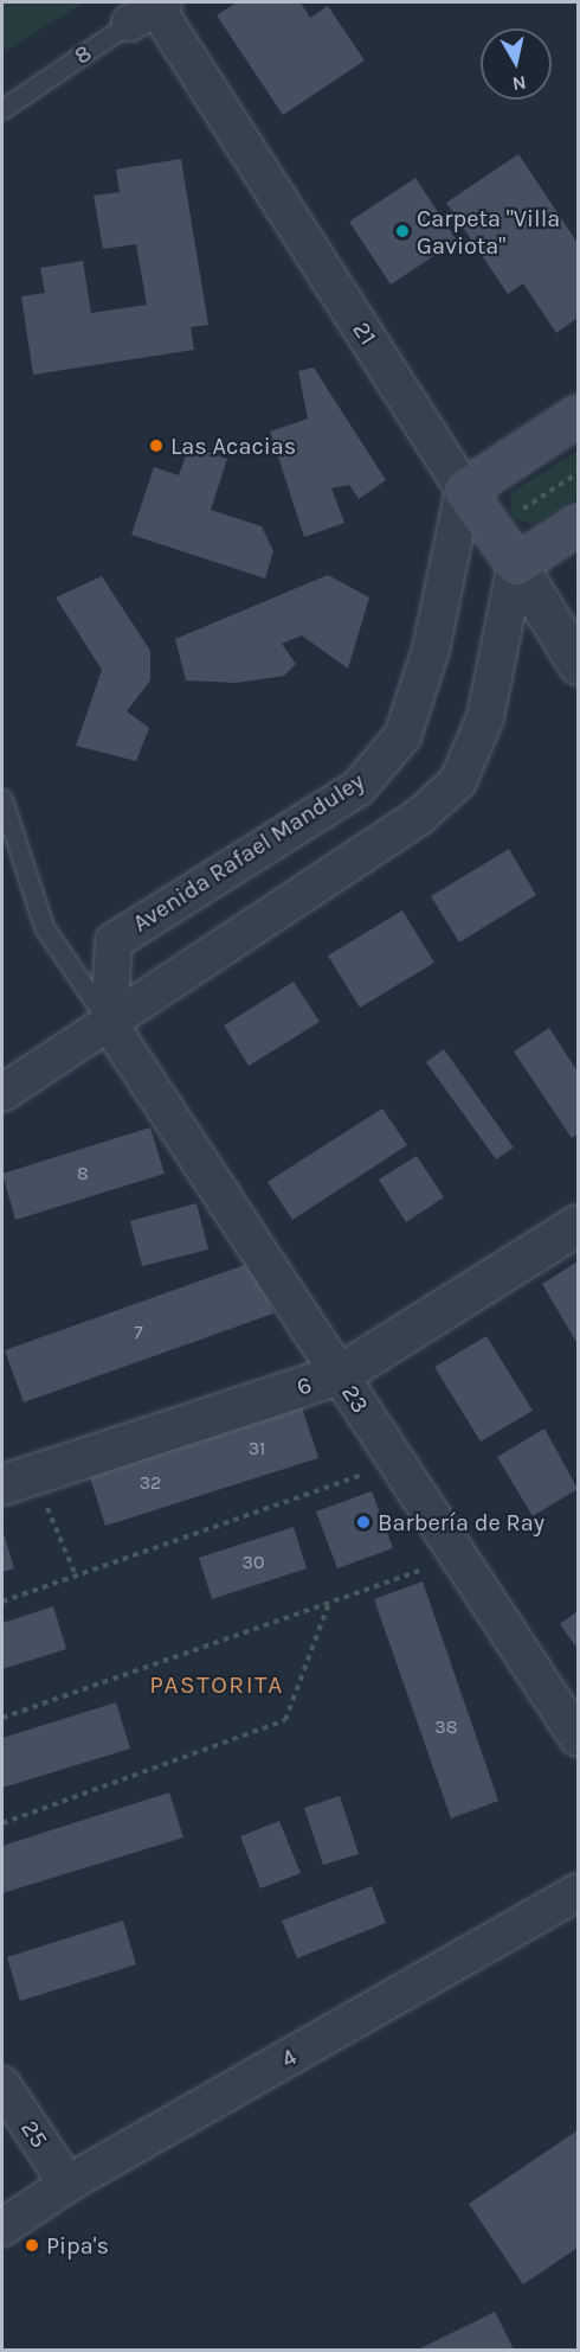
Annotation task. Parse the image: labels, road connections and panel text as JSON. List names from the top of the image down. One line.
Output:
{"streets":{"main road":["21"],"street":["Avenida Rafael Manduley","6","23","4","25"],"lane":["8"]},"crossings":[["8","21"],["21","Avenida Rafael Manduley"],["Avenida Rafael Manduley","23"],["6","23"],["4","25"]],"districts":["PASTORITA"],"places":["Carpeta \"Villa Gaviota\"","Las Acacias","Barbería de Ray","Pipa's"],"house_numbers":["8","7","31","32","30","38"],"north":"bottom"}
